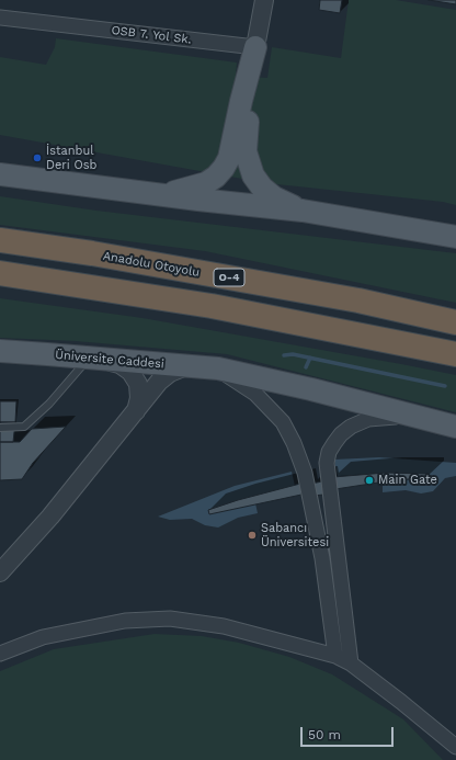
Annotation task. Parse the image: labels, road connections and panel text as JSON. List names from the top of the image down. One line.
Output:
{"streets":{"highway":["Anadolu Otoyolu","O-4"],"main road":["Üniversite Caddesi"],"street":["OSB 7. Yol Sk."]},"places":["İstanbul Deri Osb","Main Gate","Sabancı Üniversitesi"],"scale_bar":"50 m"}
